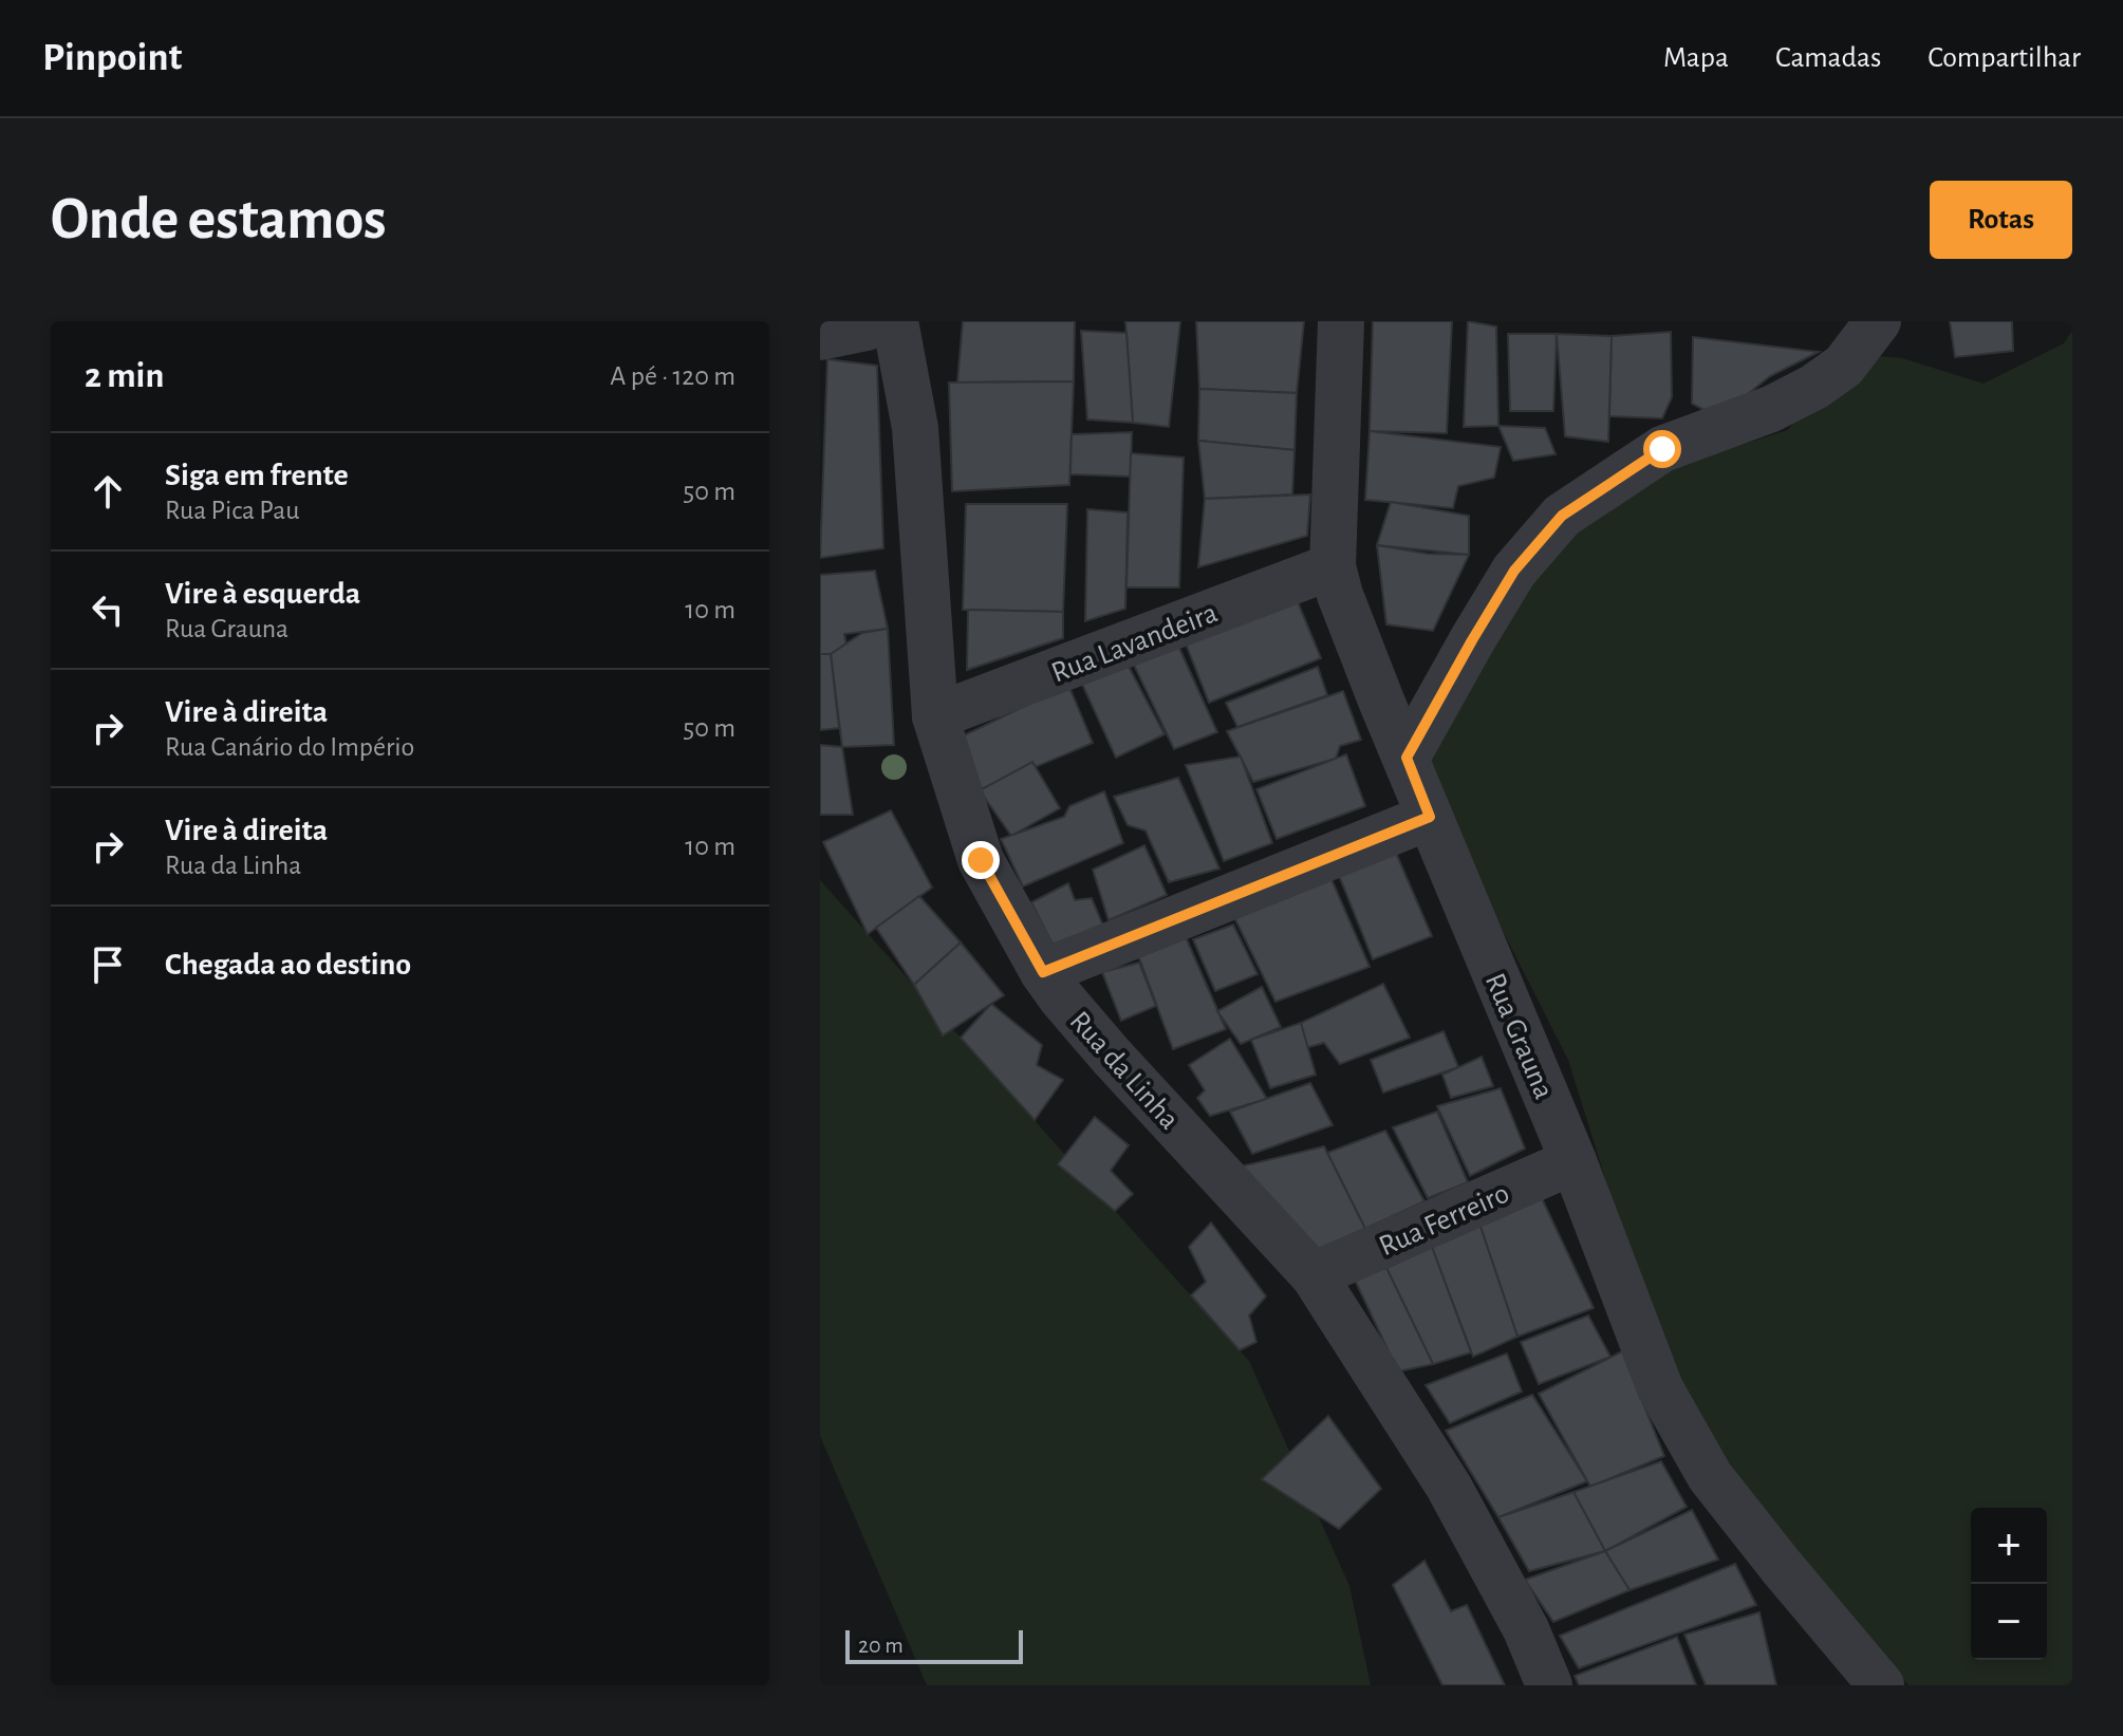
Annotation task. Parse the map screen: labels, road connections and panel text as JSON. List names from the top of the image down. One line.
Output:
{"streets":{"street":["Rua Lavandeira","Rua Grauna","Rua da Linha","Rua Ferreiro"]},"crossings":[["Rua Lavandeira","Rua Grauna"],["Rua Lavandeira","Rua da Linha"],["Rua Grauna","Rua Ferreiro"],["Rua da Linha","Rua Ferreiro"]],"scale_bar":"20 m","page":{"header":"Pinpoint","nav":["Mapa","Camadas","Compartilhar"],"buttons":"Rotas","title":"Onde estamos","heading":["2 min","A pé · 120 m"],"list":[["Siga em frente","Rua Pica Pau","50 m"],["Vire à esquerda","Rua Grauna","10 m"],["Vire à direita","Rua Canário do Império","50 m"],["Vire à direita","Rua da Linha","10 m"],"Chegada ao destino"],"map_buttons":["+","−"],"scale":"20 m"}}
